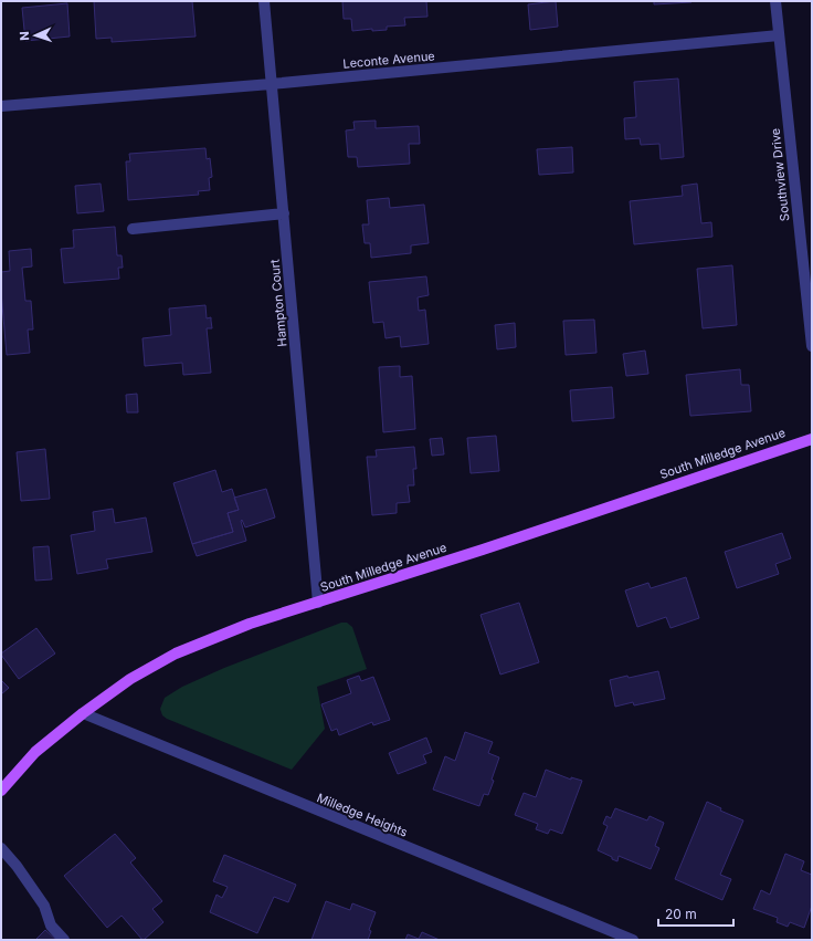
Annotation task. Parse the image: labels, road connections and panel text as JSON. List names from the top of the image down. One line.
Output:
{"streets":{"main road":["South Milledge Avenue"],"street":["Leconte Avenue","Southview Drive","Hampton Court","Milledge Heights"]},"crossings":[["Leconte Avenue","Southview Drive"],["Leconte Avenue","Hampton Court"],["Hampton Court","South Milledge Avenue"],["South Milledge Avenue","Milledge Heights"]],"scale_bar":"20 m","north":"left"}
